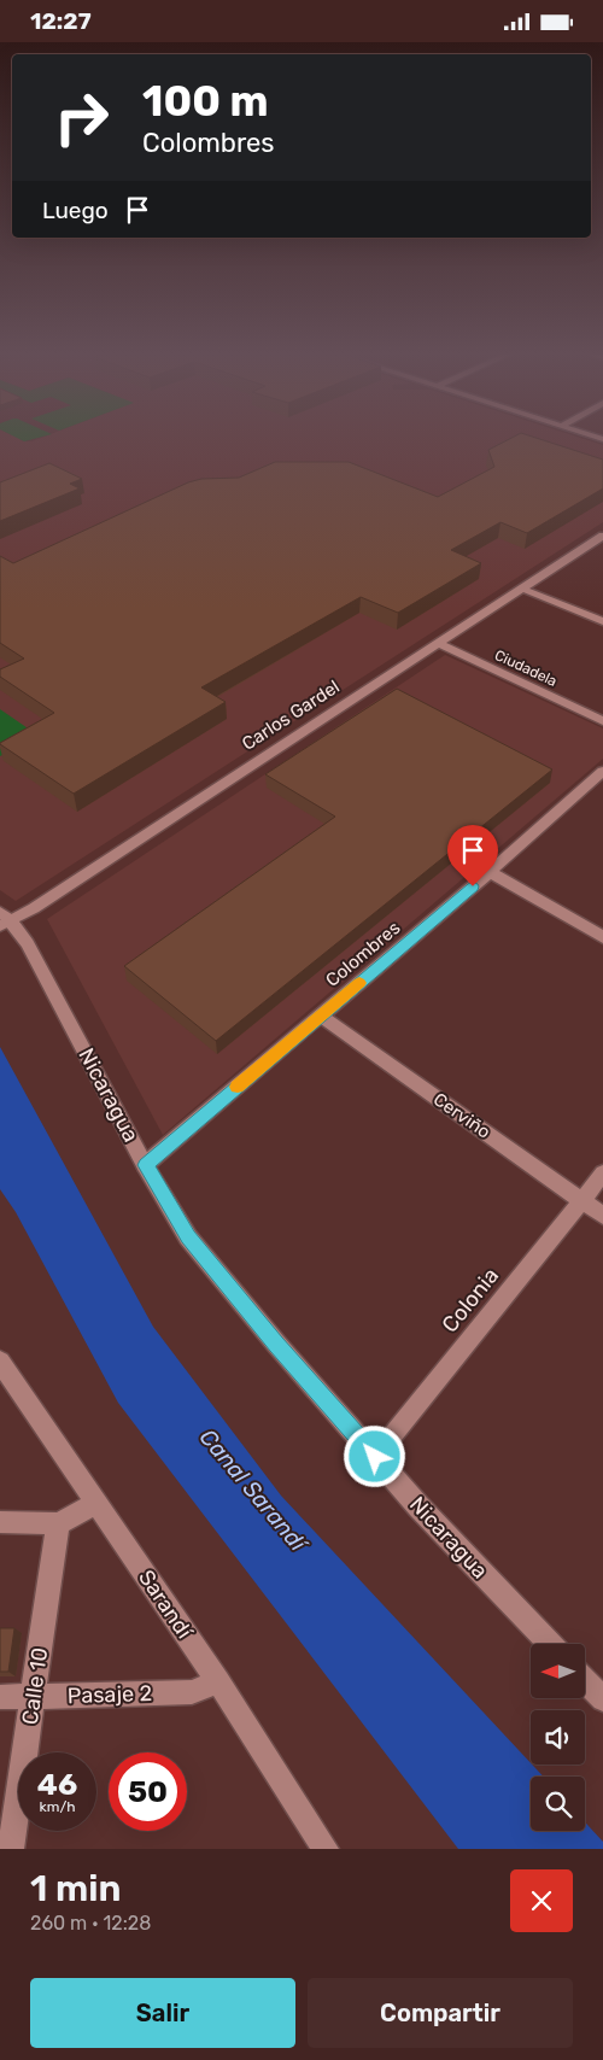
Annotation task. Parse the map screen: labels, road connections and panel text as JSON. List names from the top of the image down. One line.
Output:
{"streets":{"street":["Ciudadela","Carlos Gardel","Colombres","Nicaragua","Cerviño","Colonia","Sarandí","Calle 10","Pasaje 2"]},"crossings":[["Ciudadela","Carlos Gardel"],["Carlos Gardel","Nicaragua"],["Colombres","Nicaragua"],["Colombres","Cerviño"],["Nicaragua","Colonia"],["Cerviño","Colonia"],["Sarandí","Pasaje 2"],["Calle 10","Pasaje 2"]],"water":["Canal Sarandí"],"north":"left","page":{"status":"12:27","turn":["100 m","Colombres"],"then":"Luego","speed":"46 km/h","limit":"50","heading":["1 min","260 m · 12:28"],"buttons":["Salir","Compartir"]}}
